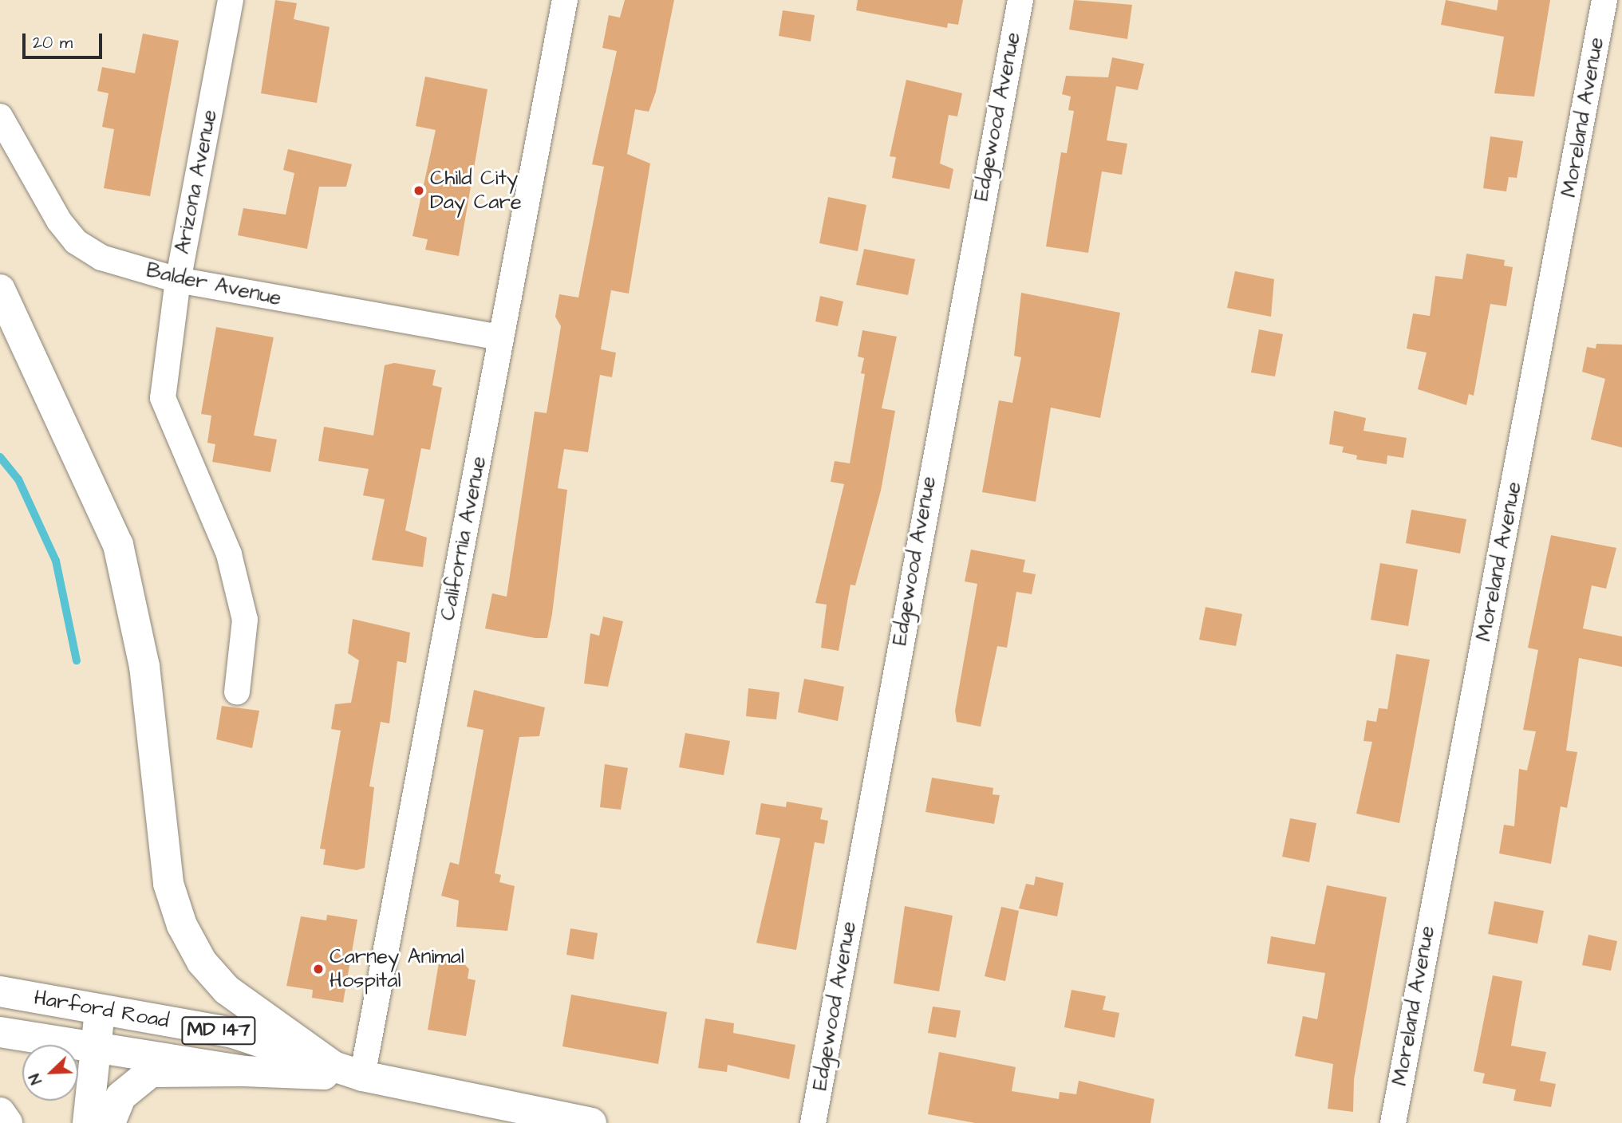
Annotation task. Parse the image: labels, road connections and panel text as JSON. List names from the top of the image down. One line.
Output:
{"streets":{"main road":["Harford Road","MD 147"],"street":["Edgewood Avenue","Moreland Avenue","Arizona Avenue","Balder Avenue","California Avenue"]},"crossings":[["Arizona Avenue","Balder Avenue"],["Balder Avenue","California Avenue"],["California Avenue","Harford Road"]],"places":["Child City Day Care","Carney Animal Hospital"],"scale_bar":"20 m","north":"bottom left"}
